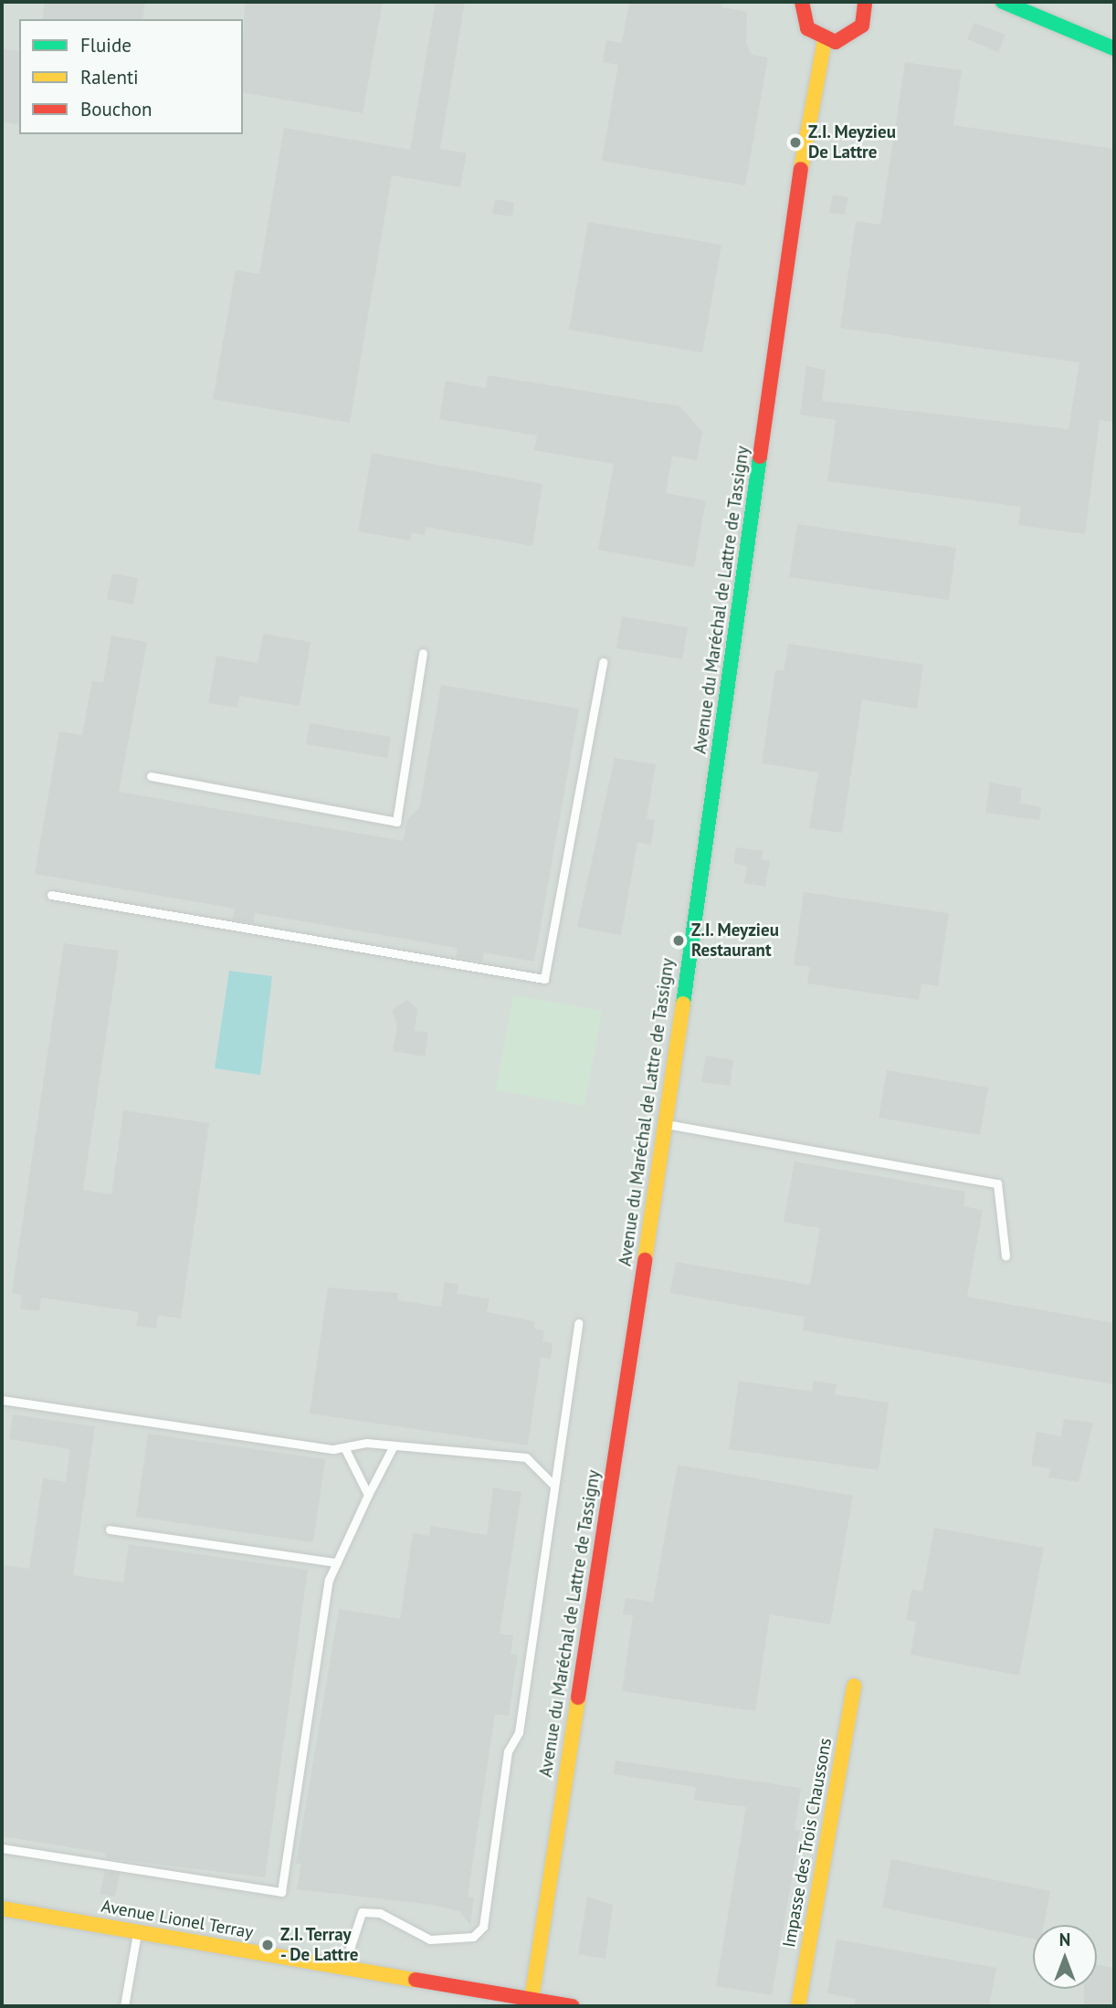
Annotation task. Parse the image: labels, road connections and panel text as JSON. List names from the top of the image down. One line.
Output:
{"streets":{"street":["Avenue du Maréchal de Lattre de Tassigny","Impasse des Trois Chaussons","Avenue Lionel Terray"]},"crossings":[["Avenue du Maréchal de Lattre de Tassigny","Avenue Lionel Terray"]],"places":["Z.I. Meyzieu De Lattre","Z.I. Meyzieu Restaurant","Z.I. Terray - De Lattre"],"legend":["Fluide","Ralenti","Bouchon"],"north":"top"}
